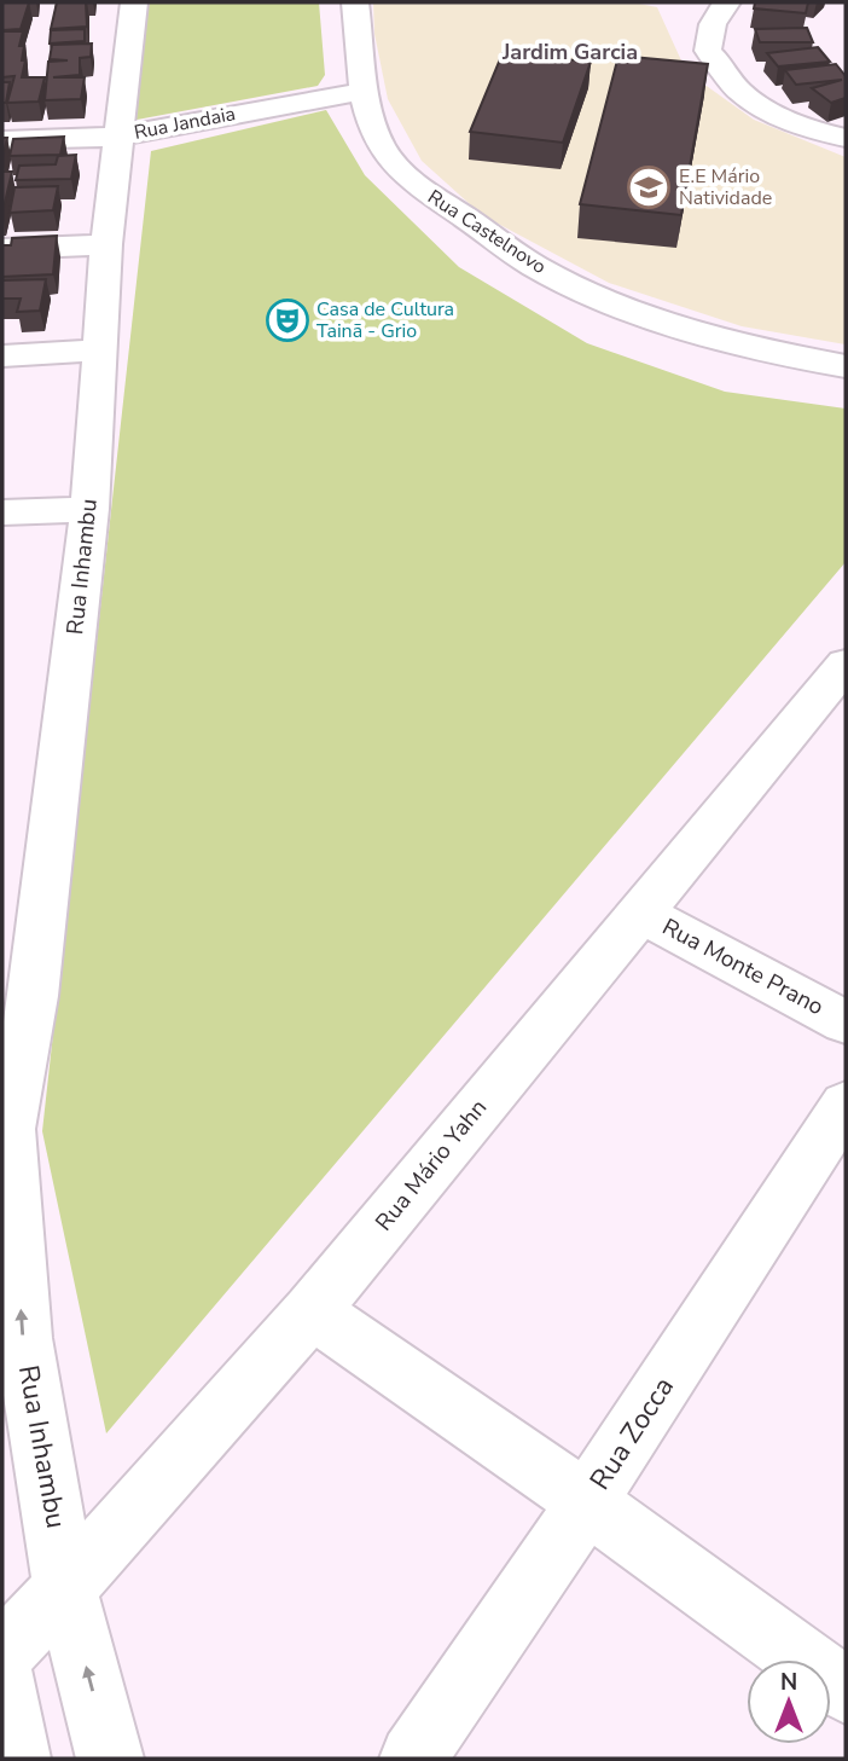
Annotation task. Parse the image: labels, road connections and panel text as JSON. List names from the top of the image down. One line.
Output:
{"streets":{"street":["Rua Jandaia","Rua Castelnovo","Rua Inhambu","Rua Monte Prano","Rua Mário Yahn","Rua Zocca"]},"crossings":[["Rua Jandaia","Rua Castelnovo"],["Rua Jandaia","Rua Inhambu"],["Rua Inhambu","Rua Mário Yahn"],["Rua Monte Prano","Rua Mário Yahn"]],"one_way":["Rua Inhambu"],"districts":["Jardim Garcia"],"places":{"school or university":["E.E Mário Natividade"],"theatre":["Casa de Cultura Tainã - Grio"]},"north":"top"}
